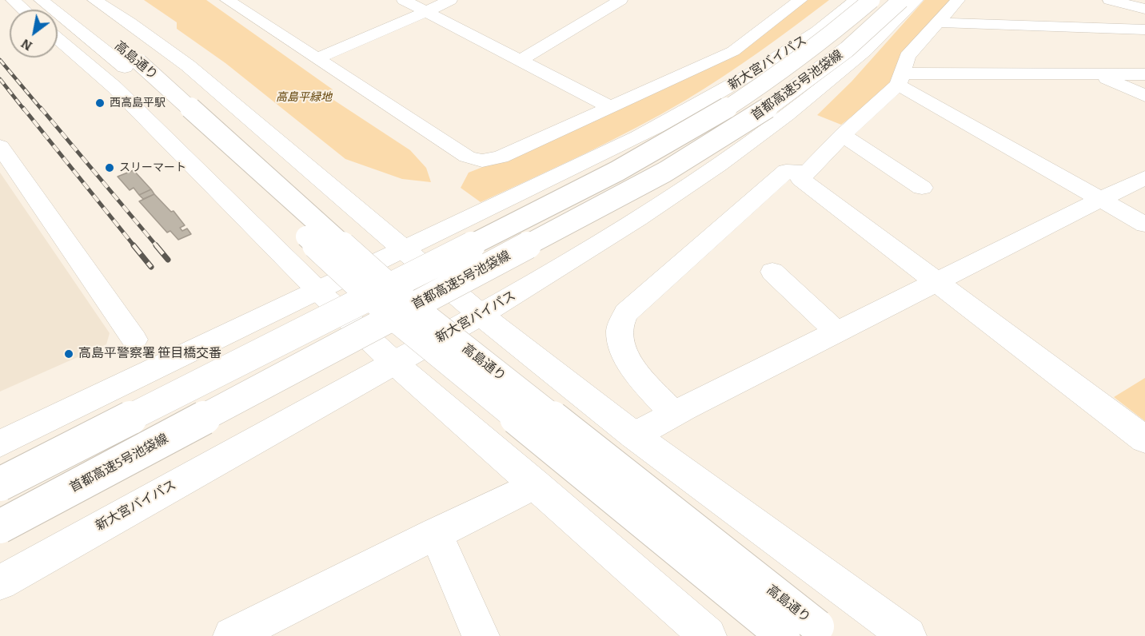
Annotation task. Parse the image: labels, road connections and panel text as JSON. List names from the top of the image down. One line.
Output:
{"streets":{"main road":["高島通り","新大宮バイパス","首都高速5号池袋線"]},"parks":["高島平緑地"],"places":["西高島平駅","スリーマート","高島平警察署 笹目橋交番"],"north":"bottom left"}
